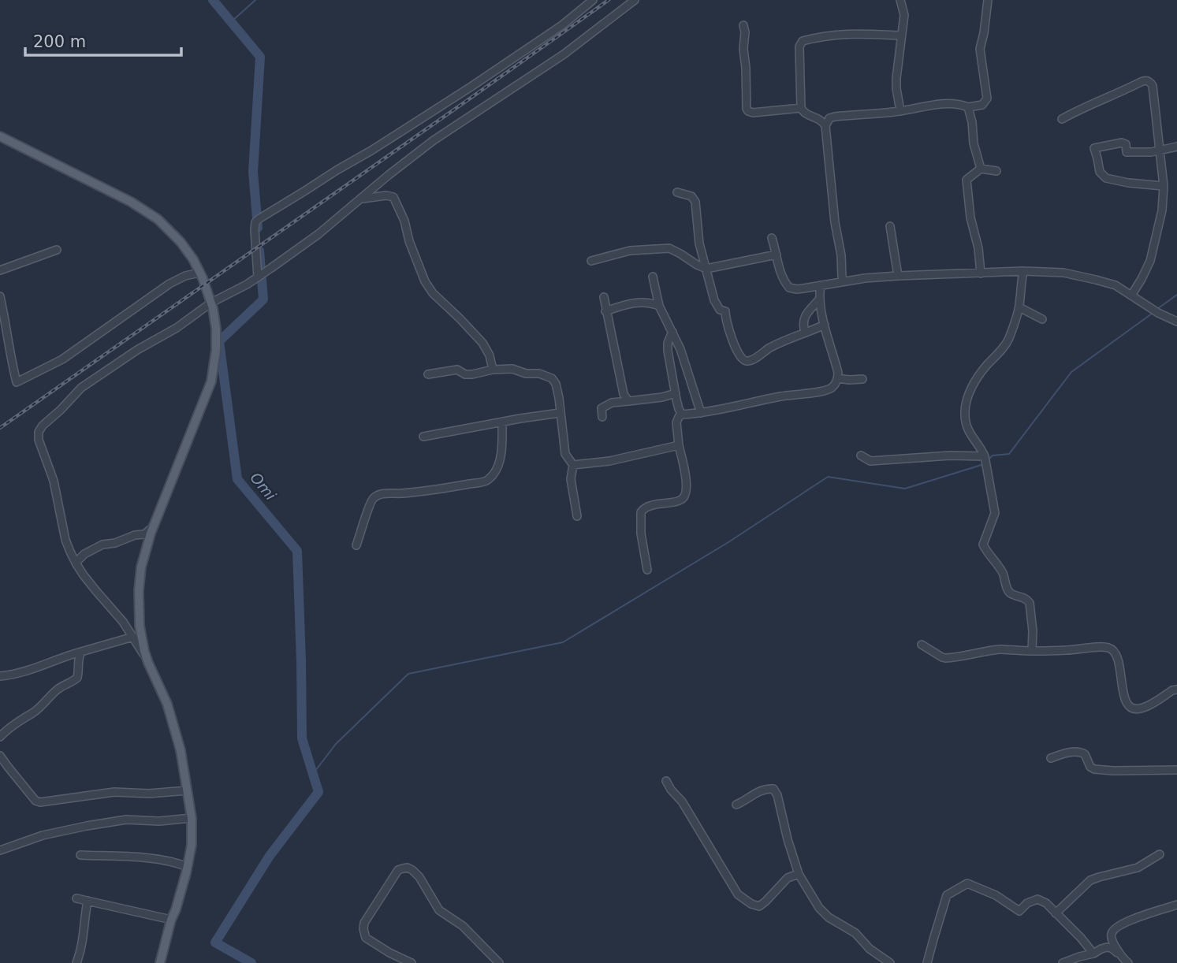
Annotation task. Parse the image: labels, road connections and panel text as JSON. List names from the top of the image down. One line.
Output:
{"water":["Omi"],"scale_bar":"200 m"}
